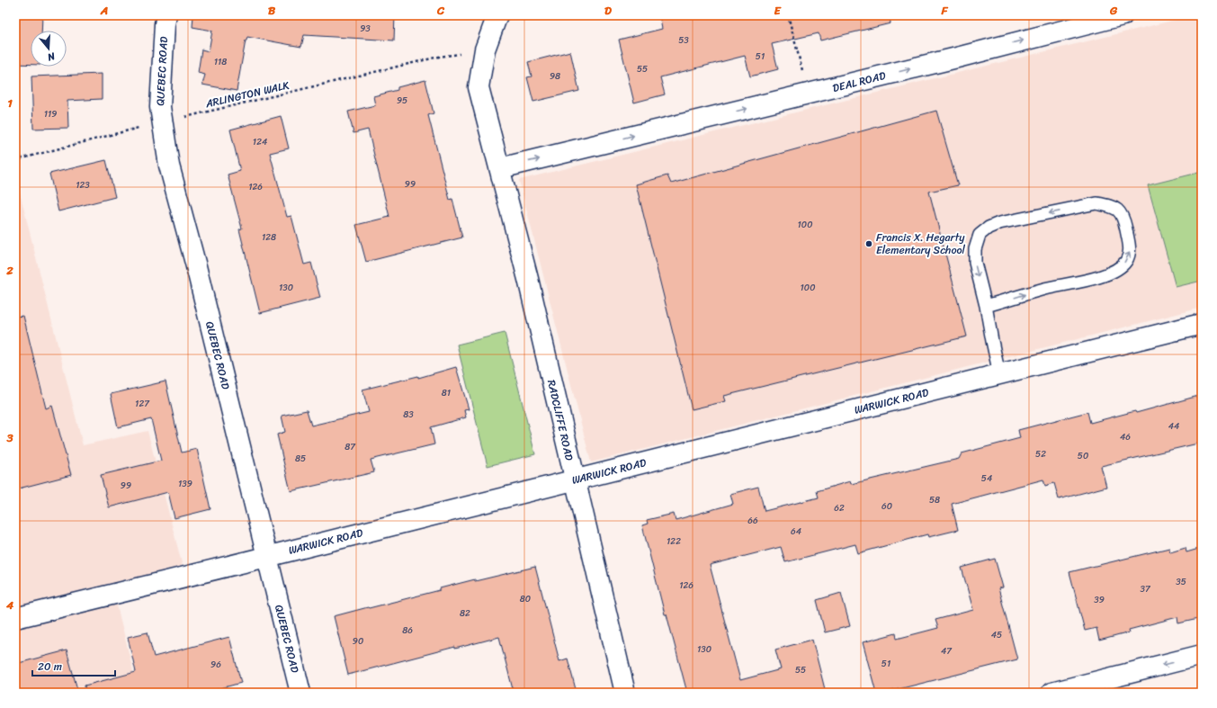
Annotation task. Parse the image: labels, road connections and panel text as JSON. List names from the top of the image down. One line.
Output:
{"streets":{"street":["QUEBEC ROAD","DEAL ROAD","WARWICK ROAD","RADCLIFFE ROAD"],"path":["ARLINGTON WALK"]},"crossings":[["QUEBEC ROAD","ARLINGTON WALK"],["QUEBEC ROAD","WARWICK ROAD"],["DEAL ROAD","RADCLIFFE ROAD"],["ARLINGTON WALK","RADCLIFFE ROAD"],["WARWICK ROAD","RADCLIFFE ROAD"]],"one_way":["DEAL ROAD"],"places":["Francis X. Hegarty Elementary School"],"house_numbers":["93","53","51","118","55","98","95","119","124","99","123","126","100","128","130","100","81","127","83","44","46","87","52","50","85","54","139","99","58","60","62","66","64","122","35","126","37","80","39","82","86","45","90","130","47","51","96","55"],"scale_bar":"20 m","north":"bottom","grid":{"columns":["A","B","C","D","E","F","G"],"rows":["1","2","3","4"]}}
